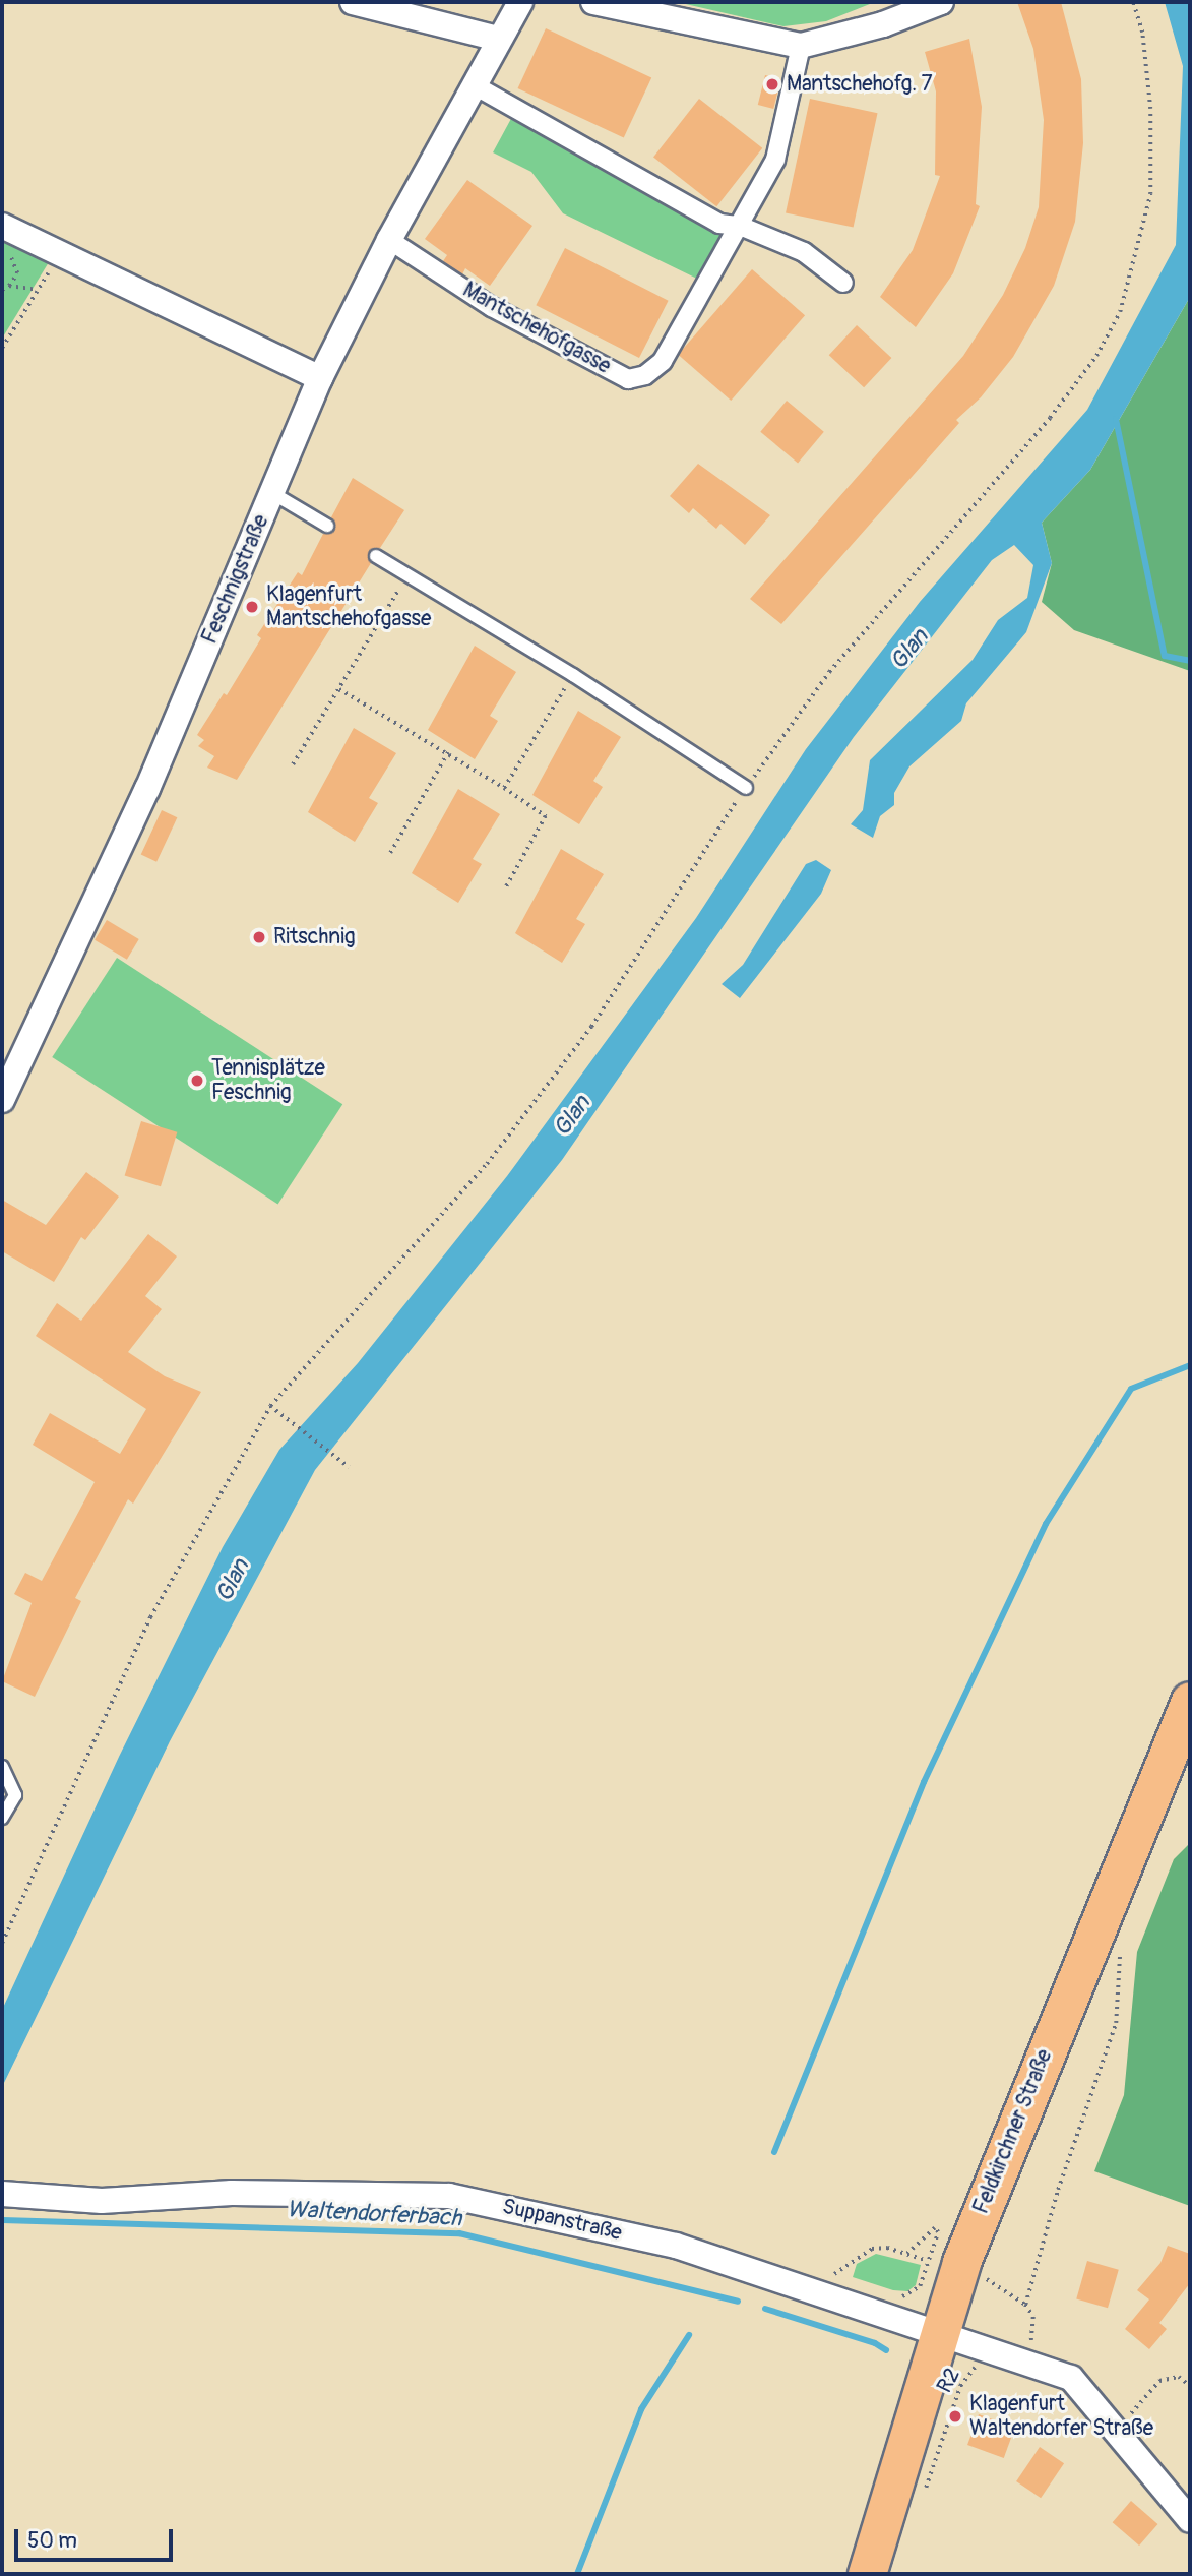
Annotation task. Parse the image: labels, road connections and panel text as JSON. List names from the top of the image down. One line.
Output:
{"streets":{"main road":["Feldkirchner Straße"],"street":["Mantschehofgasse","Feschnigstraße","Suppanstraße"],"path":["R2"]},"crossings":[["Feldkirchner Straße","Suppanstraße"]],"water":["Glan","Waltendorferbach"],"places":["Mantschehofg. 7","Klagenfurt Mantschehofgasse","Ritschnig","Tennisplätze Feschnig","Klagenfurt Waltendorfer Straße"],"scale_bar":"50 m"}
